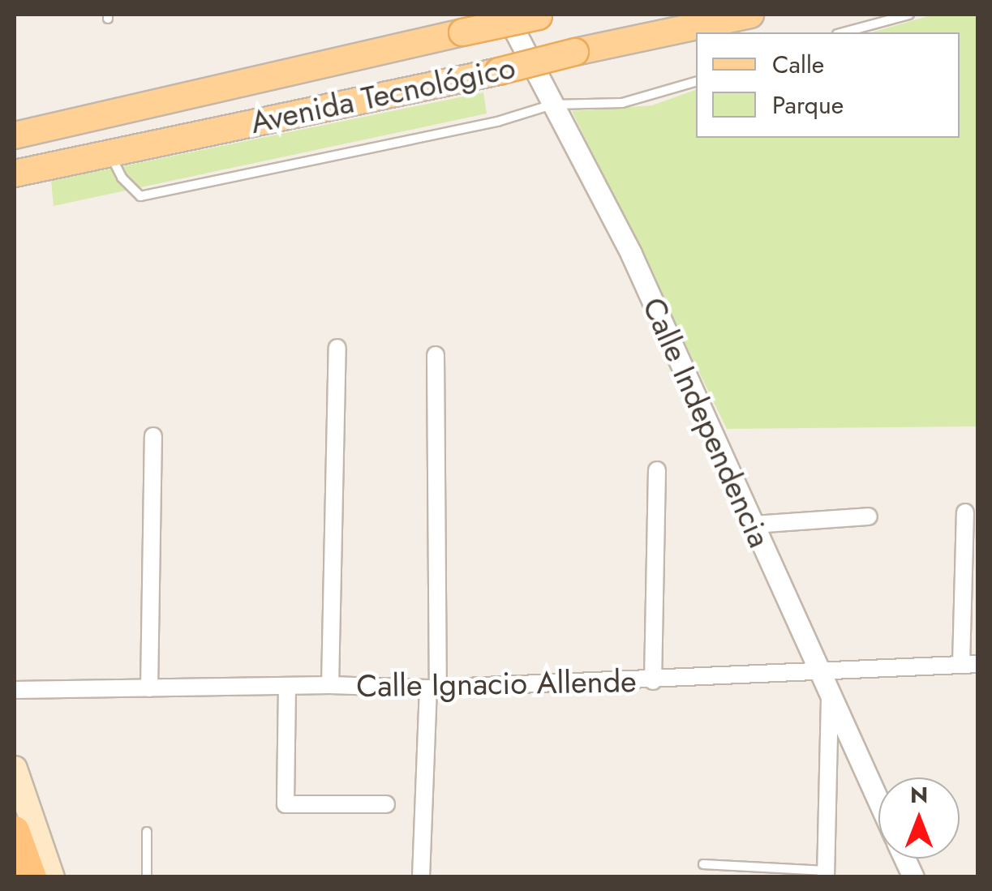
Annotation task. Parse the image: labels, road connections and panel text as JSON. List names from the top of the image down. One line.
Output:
{"streets":{"main road":["Avenida Tecnológico"],"street":["Calle Independencia","Calle Ignacio Allende"]},"crossings":[["Calle Independencia","Calle Ignacio Allende"]],"legend":["Calle","Parque"],"north":"top"}
